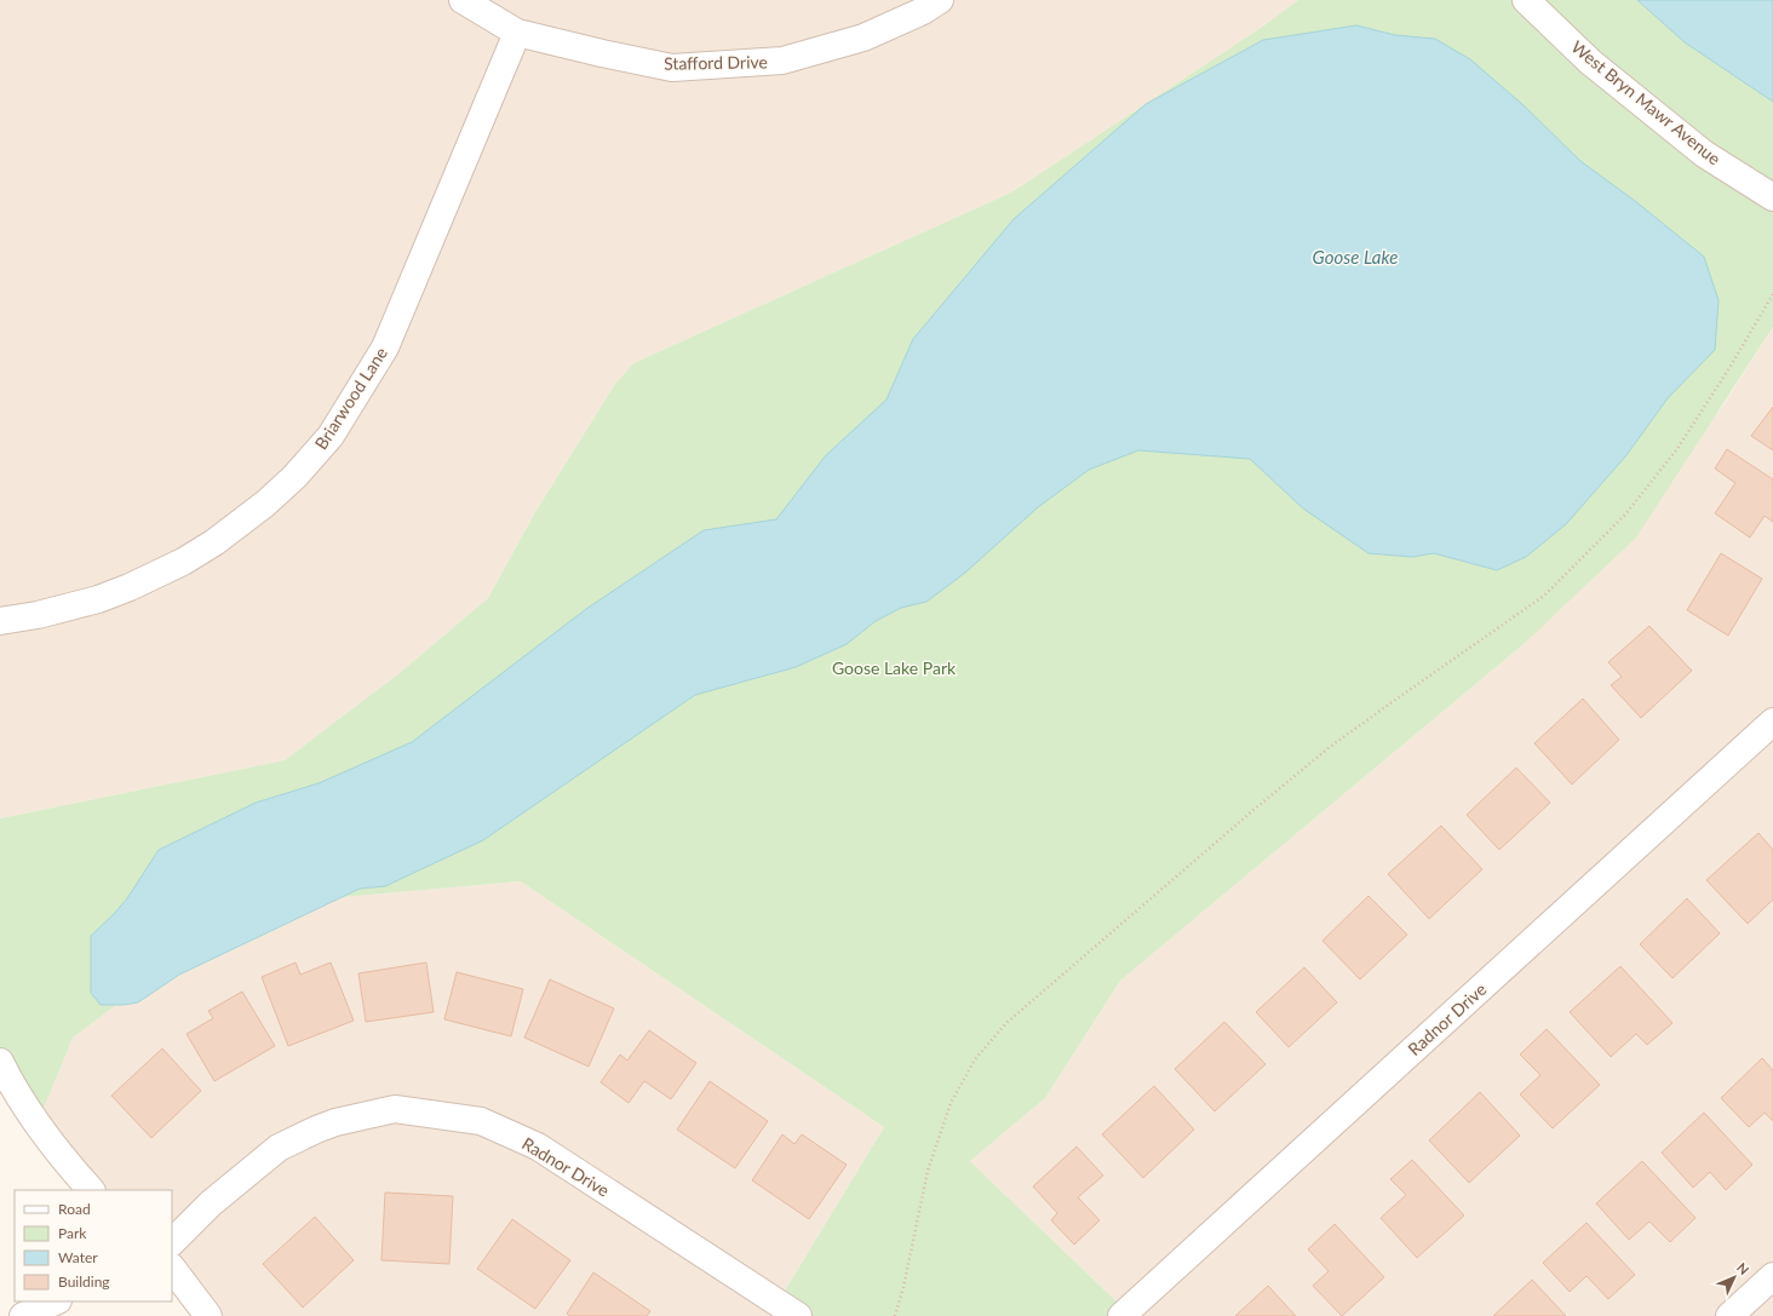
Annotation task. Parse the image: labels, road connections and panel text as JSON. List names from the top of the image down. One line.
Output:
{"streets":{"street":["Stafford Drive","West Bryn Mawr Avenue","Briarwood Lane","Radnor Drive"]},"crossings":[["Stafford Drive","Briarwood Lane"]],"water":["Goose Lake"],"parks":["Goose Lake Park"],"legend":["Road","Park","Water","Building"],"north":"top right"}
